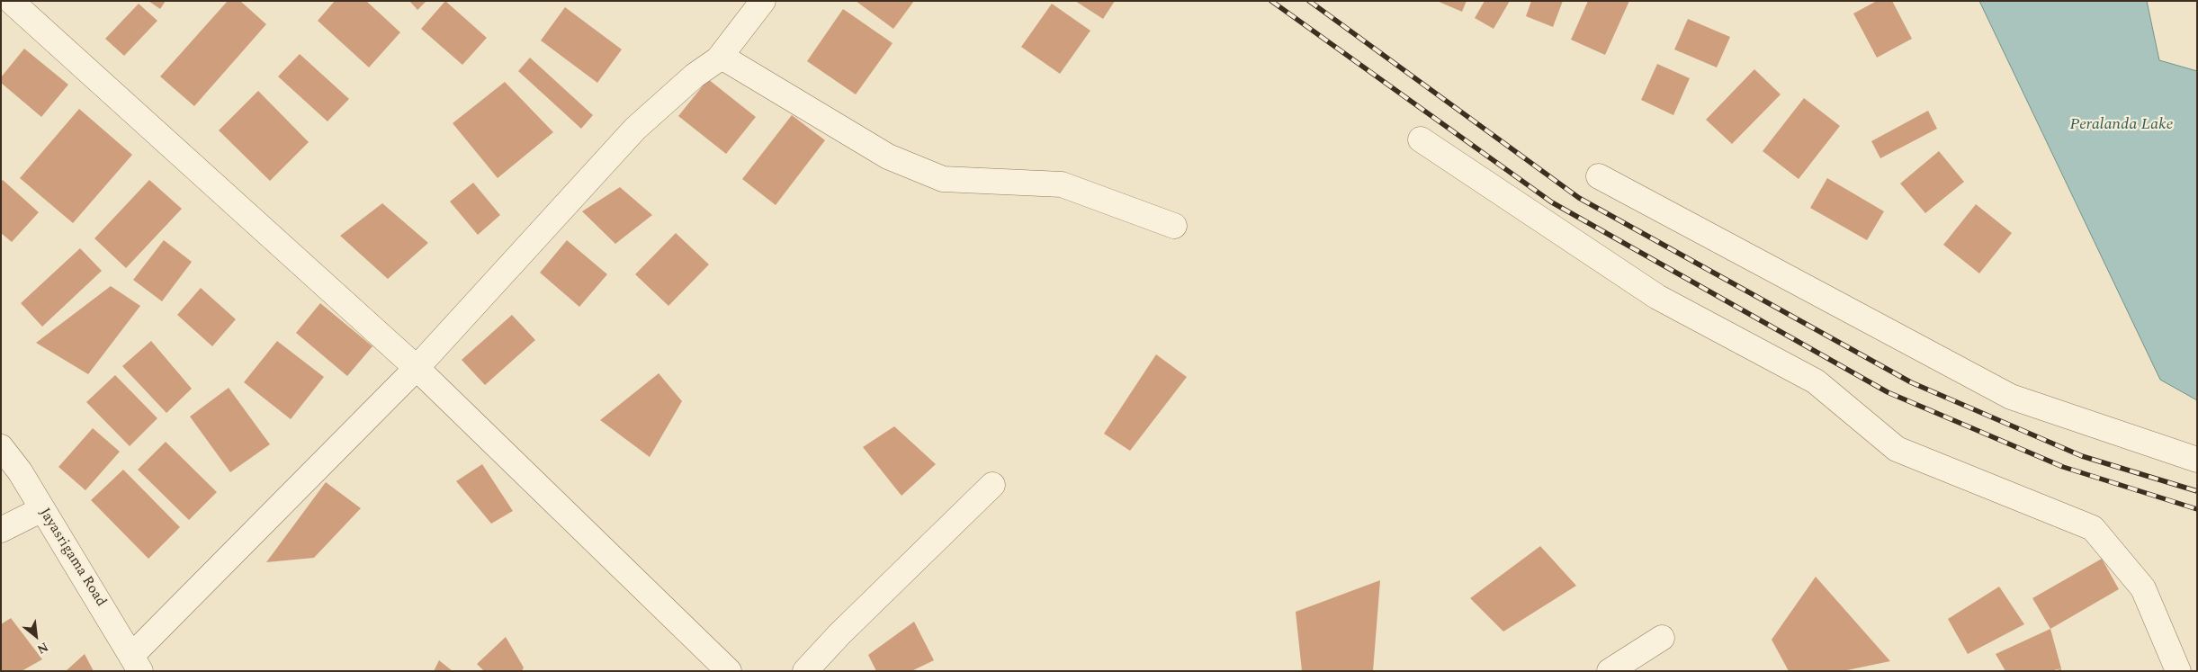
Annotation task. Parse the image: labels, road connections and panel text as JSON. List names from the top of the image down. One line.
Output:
{"streets":{"street":["Jayasrigama Road"]},"water":["Peralanda Lake"],"north":"bottom right"}
